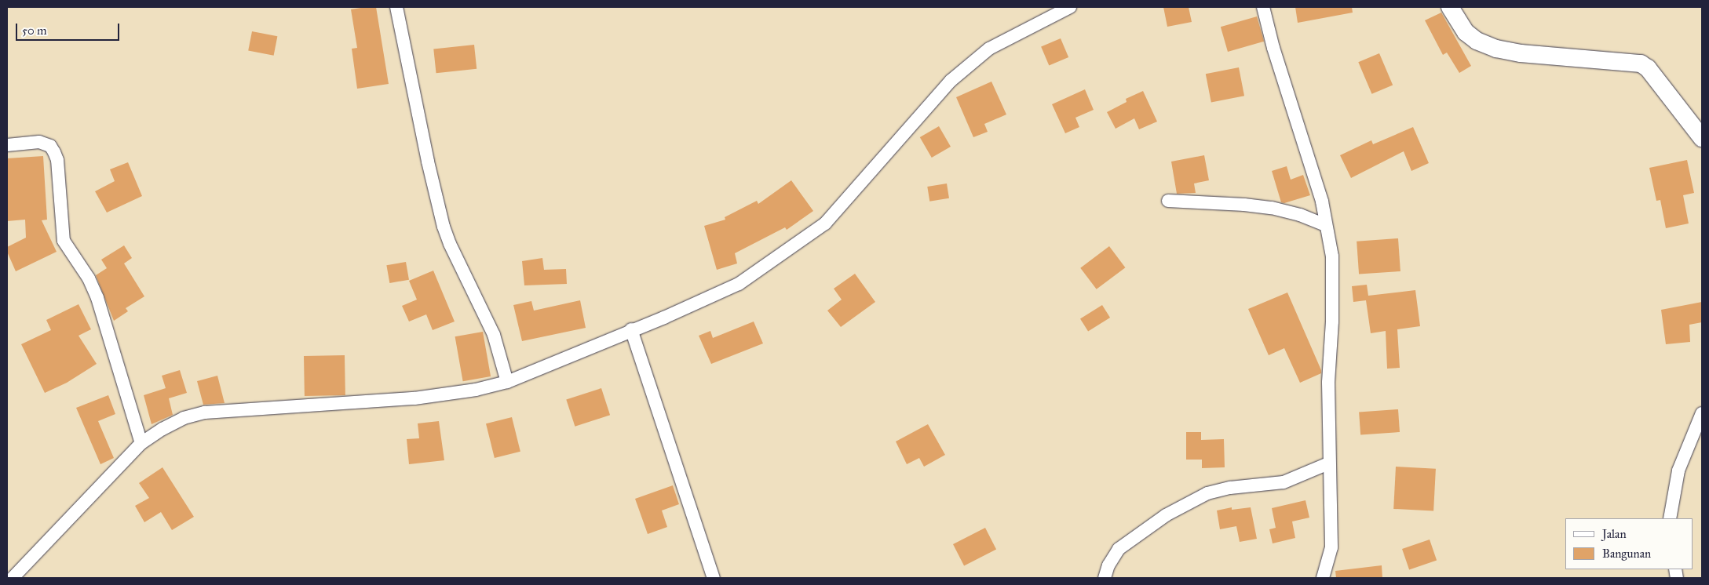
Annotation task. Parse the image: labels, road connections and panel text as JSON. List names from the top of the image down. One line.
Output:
{"legend":["Jalan","Bangunan"],"scale_bar":"50 m"}
